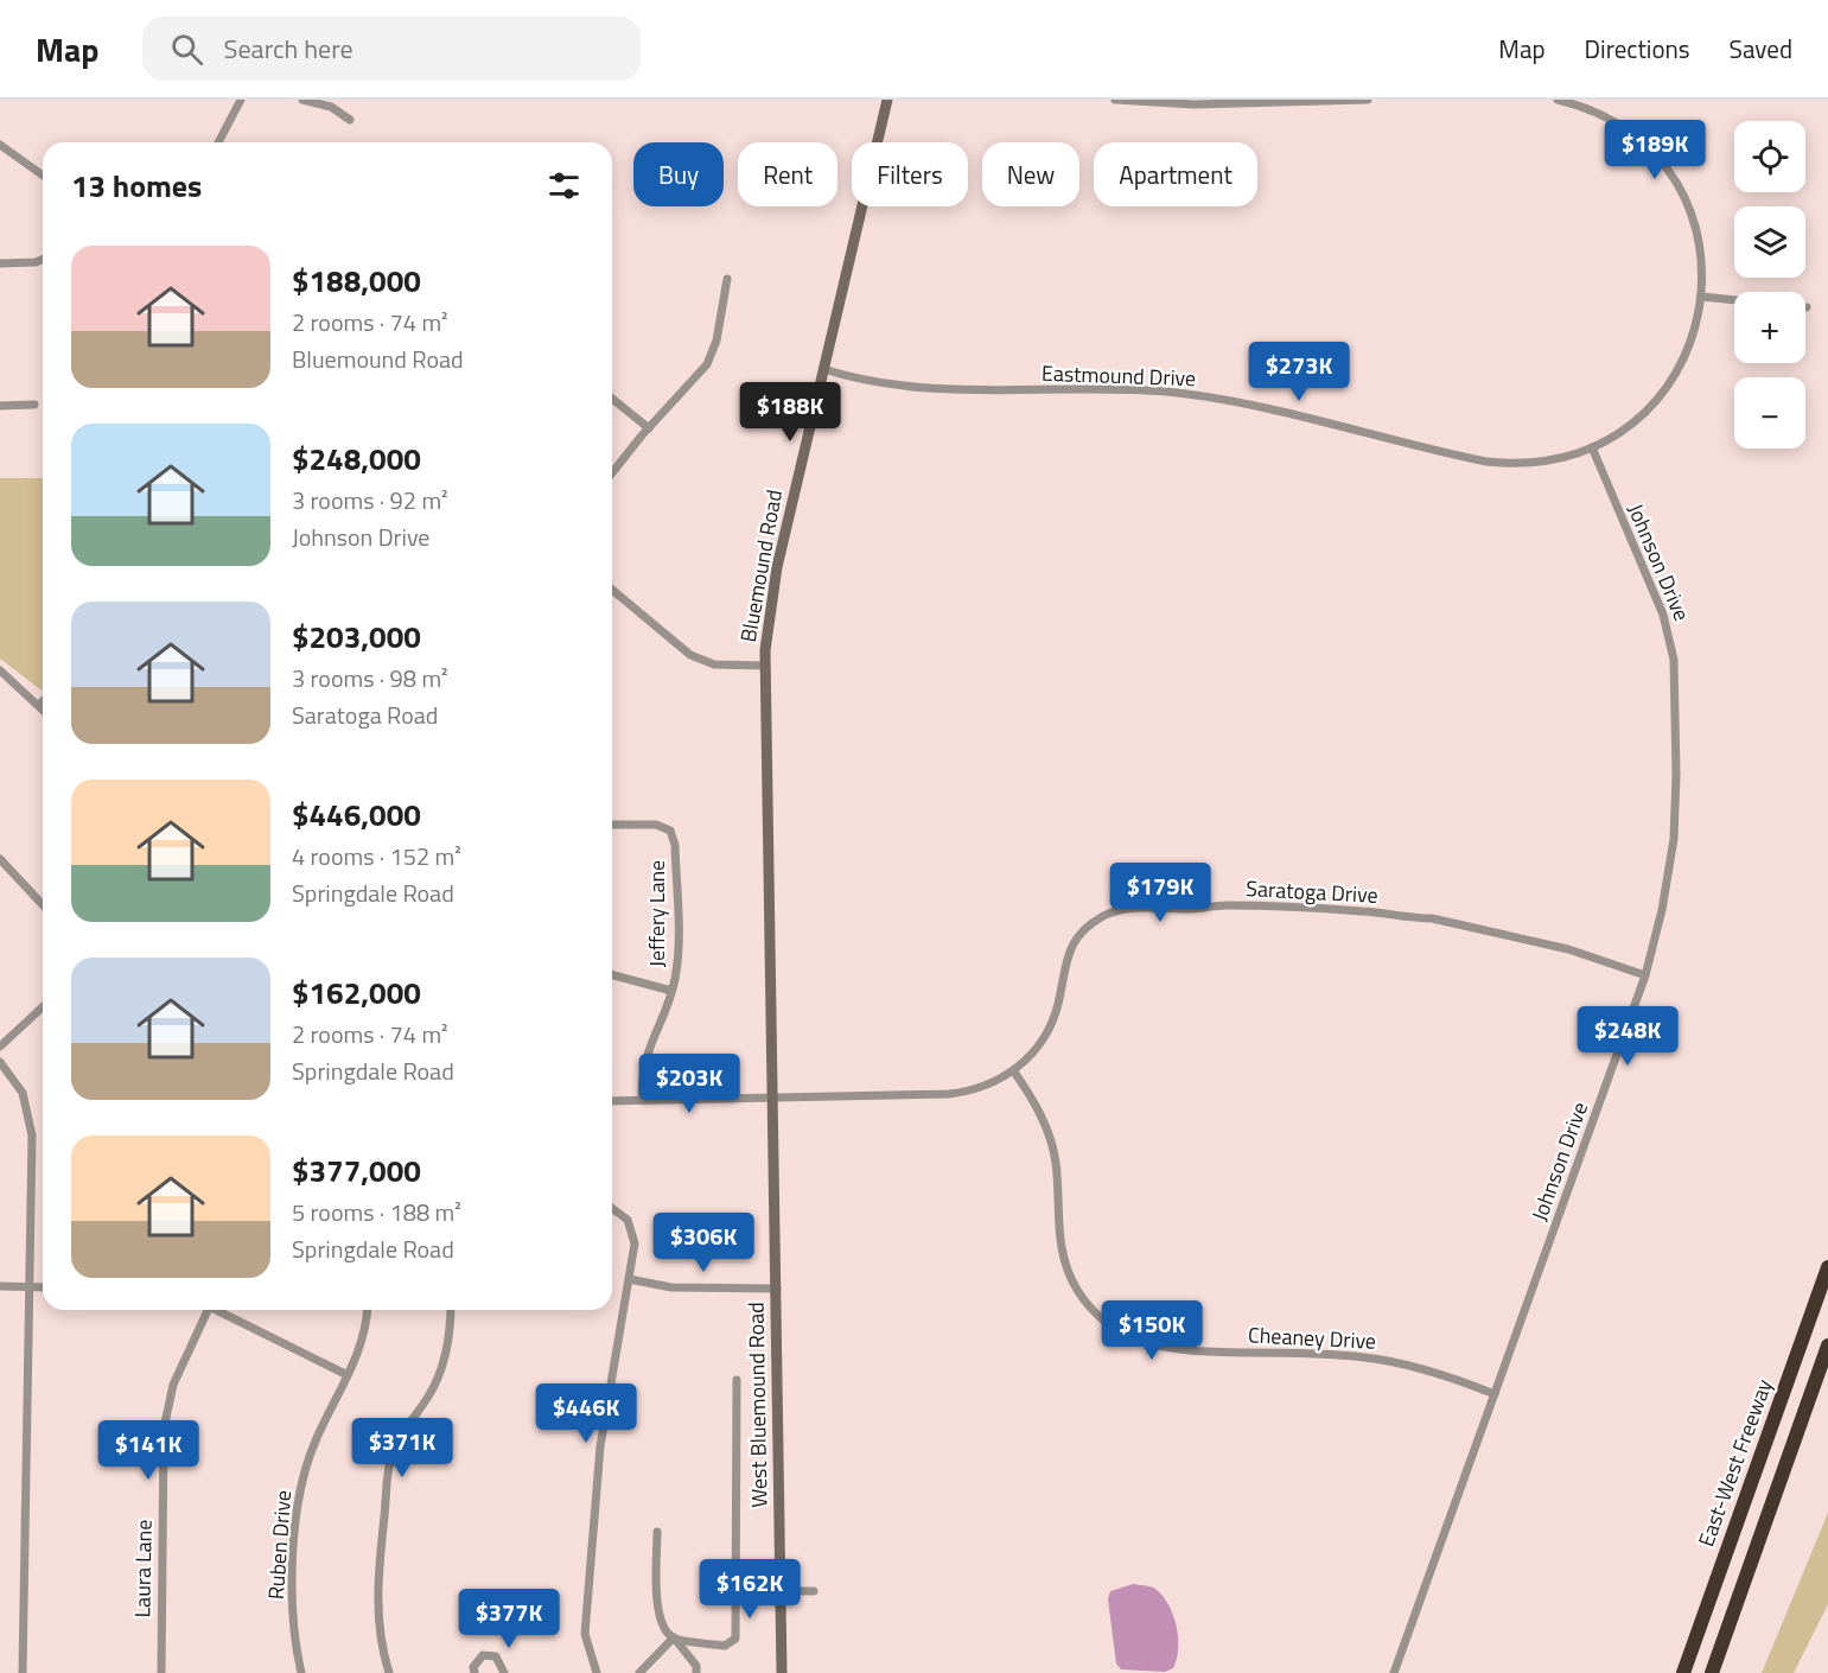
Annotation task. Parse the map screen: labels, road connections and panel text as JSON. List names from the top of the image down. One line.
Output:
{"streets":{"highway":["East-West Freeway"],"main road":["Bluemound Road","West Bluemound Road"],"street":["Eastmound Drive","Johnson Drive","Saratoga Drive","Jeffery Lane","Cheaney Drive","Ruben Drive","Laura Lane"]},"crossings":[["Eastmound Drive","Johnson Drive"],["Eastmound Drive","Bluemound Road"],["Johnson Drive","Saratoga Drive"],["Johnson Drive","Cheaney Drive"],["Bluemound Road","West Bluemound Road"],["Saratoga Drive","Jeffery Lane"],["Saratoga Drive","Cheaney Drive"],["Saratoga Drive","West Bluemound Road"]],"page":{"header":"Map","search":"Search here","nav":["Map","Directions","Saved"],"price":["$189K","$273K","$188K","$179K","$248K","$203K","$306K","$150K","$446K","$371K","$141K","$162K","$377K"],"map_buttons":["+","−"],"chip":["Buy","Rent","Filters","New","Apartment"],"heading":"13 homes","list":[{"name":"$188,000","note":"2 rooms · 74 m² · Bluemound Road"},{"name":"$248,000","note":"3 rooms · 92 m² · Johnson Drive"},{"name":"$203,000","note":"3 rooms · 98 m² · Saratoga Road"},{"name":"$446,000","note":"4 rooms · 152 m² · Springdale Road"},{"name":"$162,000","note":"2 rooms · 74 m² · Springdale Road"},{"name":"$377,000","note":"5 rooms · 188 m² · Springdale Road"}]}}
